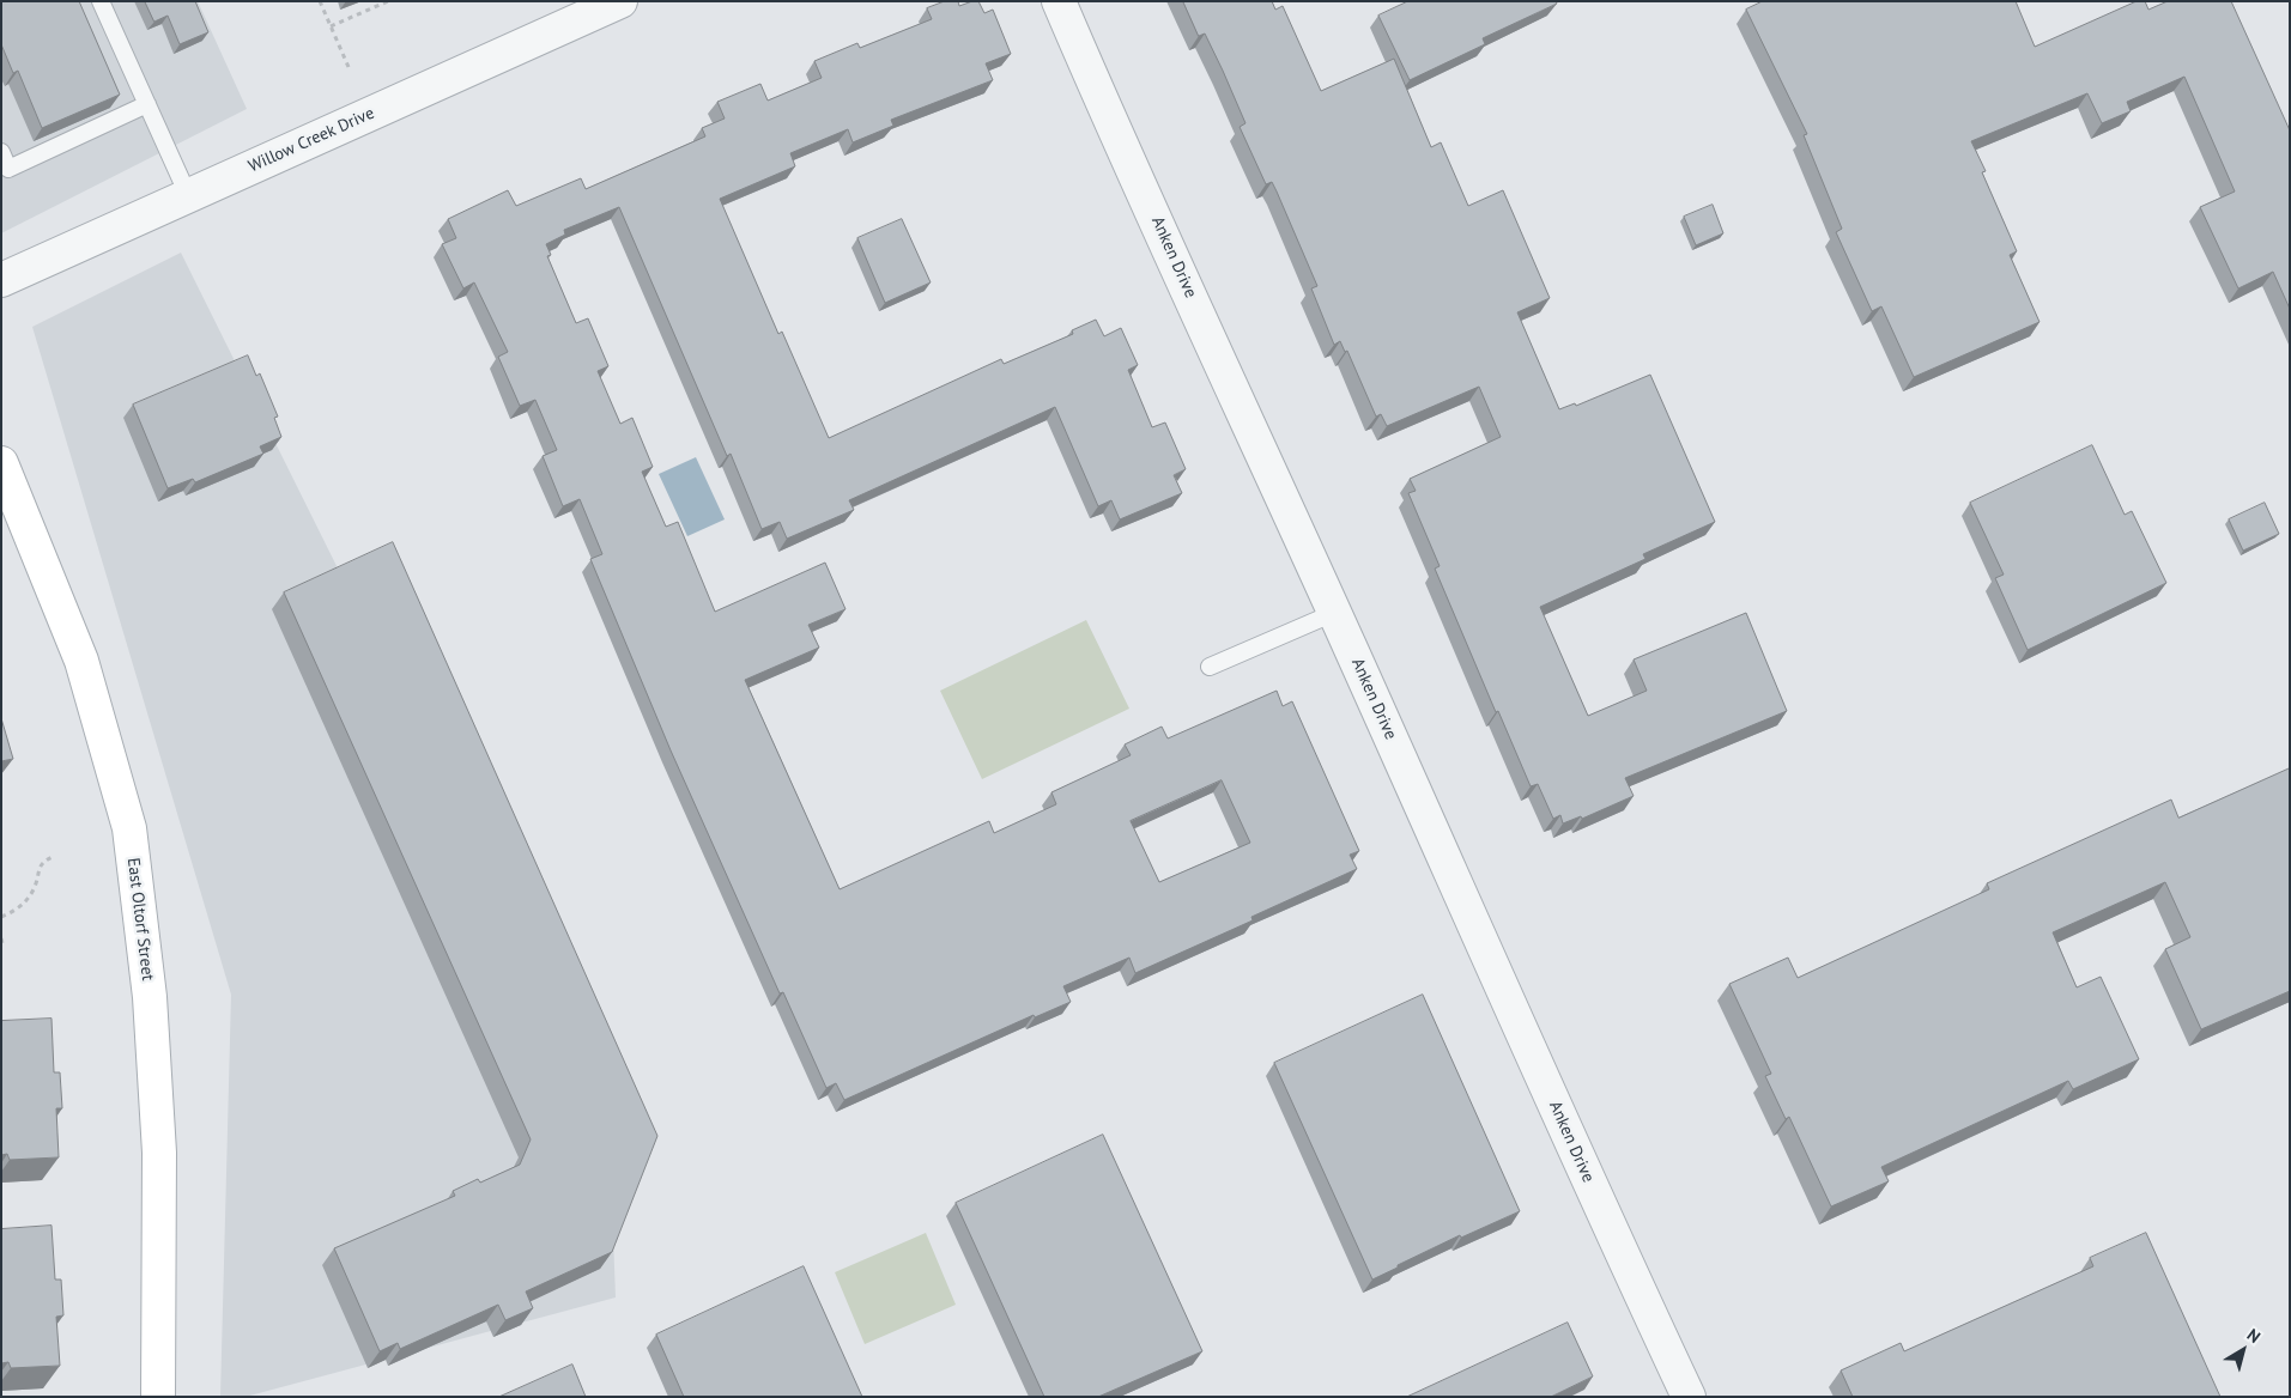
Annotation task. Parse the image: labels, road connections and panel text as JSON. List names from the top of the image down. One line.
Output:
{"streets":{"main road":["East Oltorf Street"],"street":["Willow Creek Drive","Anken Drive"]},"north":"top right"}
